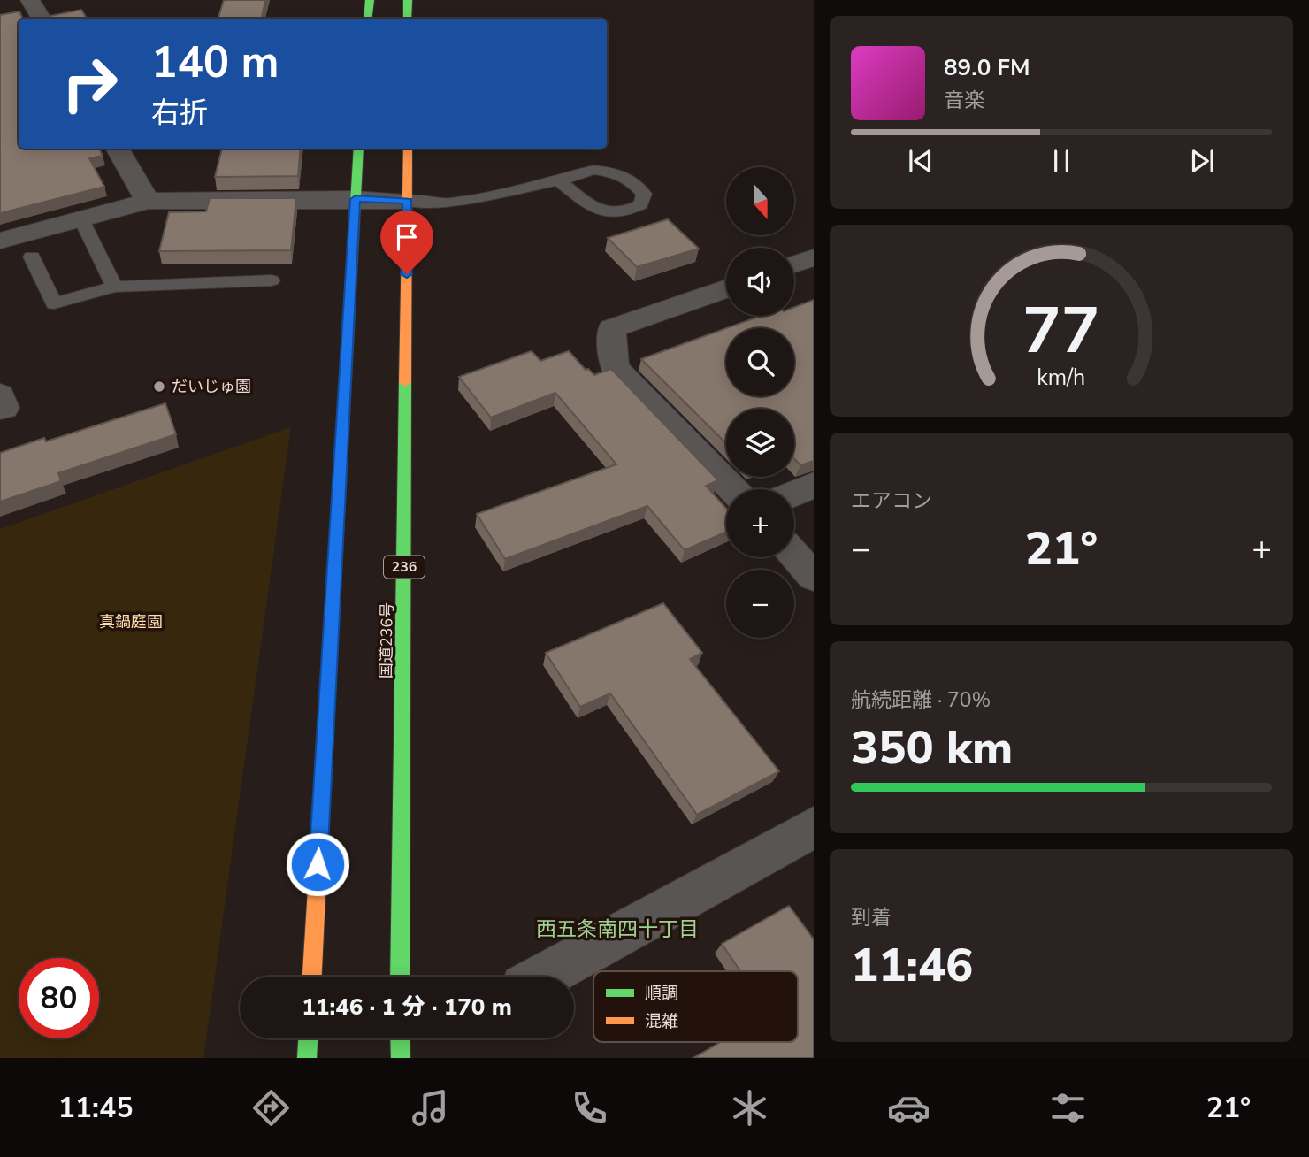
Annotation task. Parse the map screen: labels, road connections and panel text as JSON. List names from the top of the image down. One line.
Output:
{"streets":{"highway":["236","国道236号"]},"districts":["西五条南四十丁目"],"parks":["真鍋庭園"],"places":["だいじゅ園"],"legend":["順調","混雑"],"north":"bottom","page":{"turn":["140 m","右折"],"song":["89.0 FM","音楽"],"map_buttons":["+","−"],"tile":["エアコン",["航続距離 · 70%","350 km"],["到着","11:46"]],"heat":["−","21°","+"],"limit":"80","trip":"11:46 · 1 分 · 170 m","tabs":["11:45","21°"],"gauge":["77","km/h"]}}
